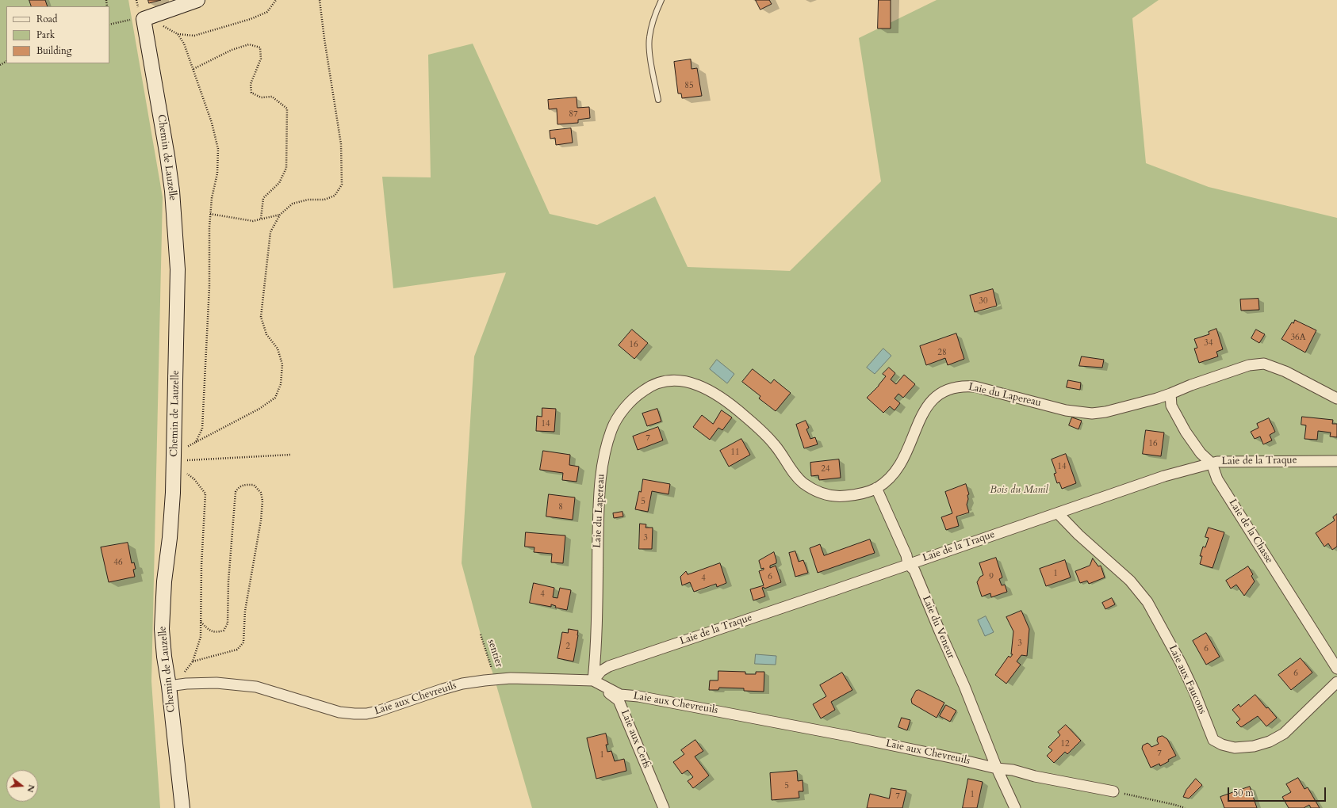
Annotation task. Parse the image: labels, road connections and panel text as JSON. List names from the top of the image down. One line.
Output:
{"streets":{"street":["Chemin de Lauzelle","Laie du Lapereau","Laie de la Traque","Laie de la Chasse","Laie du Veneur","Laie aux Faucons","Laie aux Chevreuils","Laie aux Cerfs"],"path":["sentier"]},"crossings":[["Chemin de Lauzelle","Laie aux Chevreuils"],["Laie du Lapereau","Laie de la Traque"],["Laie du Lapereau","Laie de la Chasse"],["Laie du Lapereau","Laie du Veneur"],["Laie du Lapereau","Laie aux Chevreuils"],["Laie du Lapereau","Laie aux Cerfs"],["Laie de la Traque","Laie de la Chasse"],["Laie de la Traque","Laie du Veneur"],["Laie de la Traque","Laie aux Faucons"],["Laie de la Traque","Laie aux Chevreuils"],["Laie de la Traque","Laie aux Cerfs"],["Laie du Veneur","Laie aux Chevreuils"],["Laie aux Chevreuils","Laie aux Cerfs"]],"parks":["Bois du Manil"],"house_numbers":["85","87","30","36A","34","16","28","14","7","16","11","14","24","5","8","3","46","1","6","9","4","4","3","2","6","6","12","7","1","5","1","7"],"legend":["Road","Park","Building"],"scale_bar":"50 m","north":"right"}
